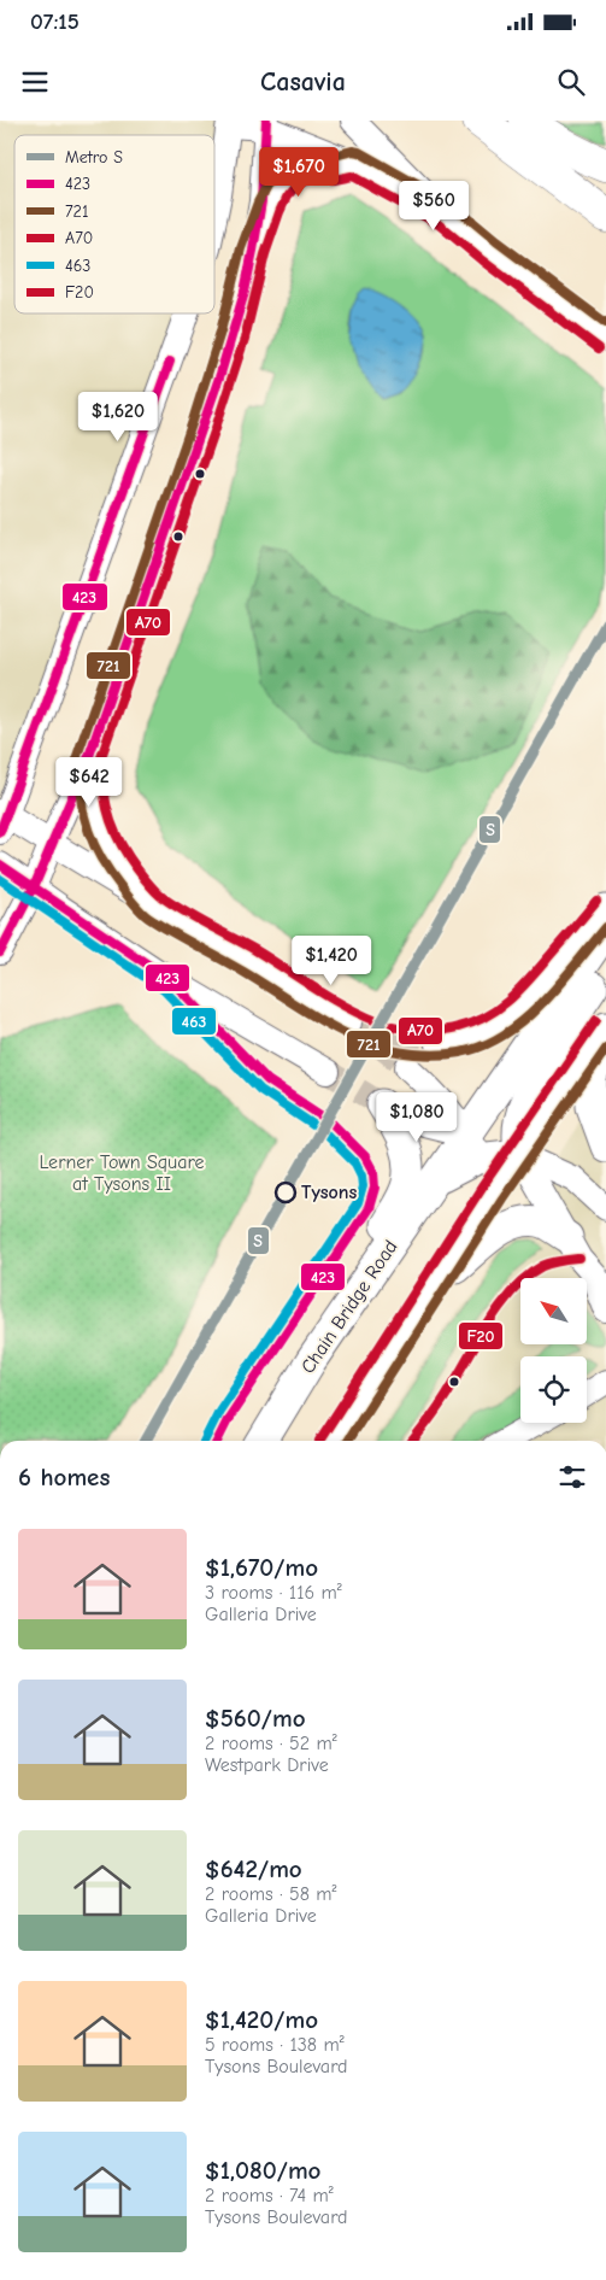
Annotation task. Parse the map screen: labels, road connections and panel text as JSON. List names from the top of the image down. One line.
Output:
{"streets":{"main road":["Chain Bridge Road"]},"parks":["Lerner Town Square at Tysons II"],"places":["Tysons"],"lines":["transit line 423","transit line 721","transit line A70","metro line S","transit line 463","transit line F20"],"legend":["Metro S","423","721","A70","463","F20"],"north":"top left","page":{"status":"07:15","header":"Casavia","price":["$1,670","$560","$1,620","$642","$1,420","$1,080"],"heading":"6 homes","list":[{"name":"$1,670/mo","note":"3 rooms · 116 m² · Galleria Drive"},{"name":"$560/mo","note":"2 rooms · 52 m² · Westpark Drive"},{"name":"$642/mo","note":"2 rooms · 58 m² · Galleria Drive"},{"name":"$1,420/mo","note":"5 rooms · 138 m² · Tysons Boulevard"},{"name":"$1,080/mo","note":"2 rooms · 74 m² · Tysons Boulevard"}]}}
